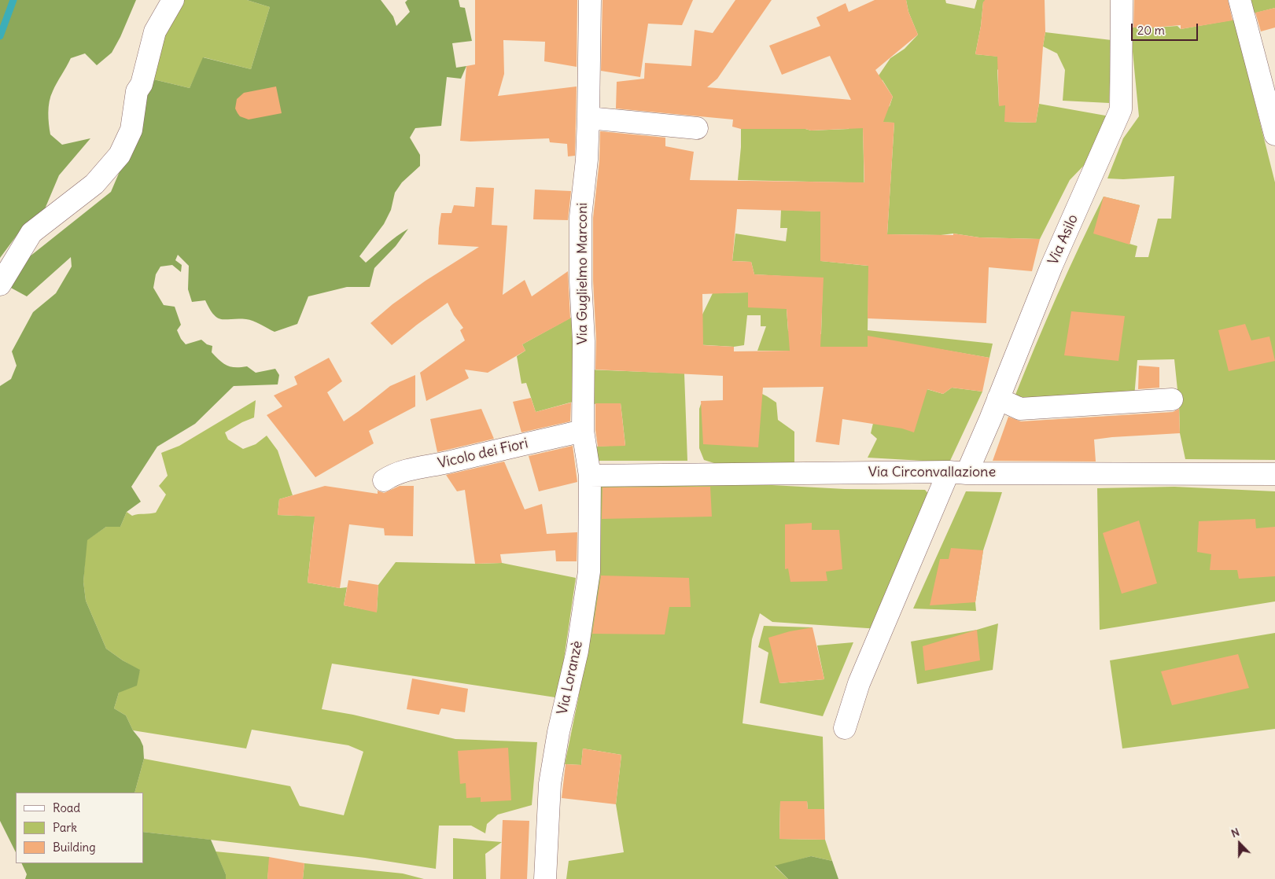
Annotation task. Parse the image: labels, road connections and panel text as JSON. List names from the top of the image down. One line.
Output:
{"streets":{"street":["Via Asilo","Via Guglielmo Marconi","Vicolo dei Fiori","Via Circonvallazione","Via Loranzè"]},"crossings":[["Via Asilo","Via Circonvallazione"],["Via Guglielmo Marconi","Vicolo dei Fiori"],["Via Guglielmo Marconi","Via Circonvallazione"],["Via Guglielmo Marconi","Via Loranzè"],["Via Circonvallazione","Via Loranzè"]],"legend":["Road","Park","Building"],"scale_bar":"20 m","north":"top"}
